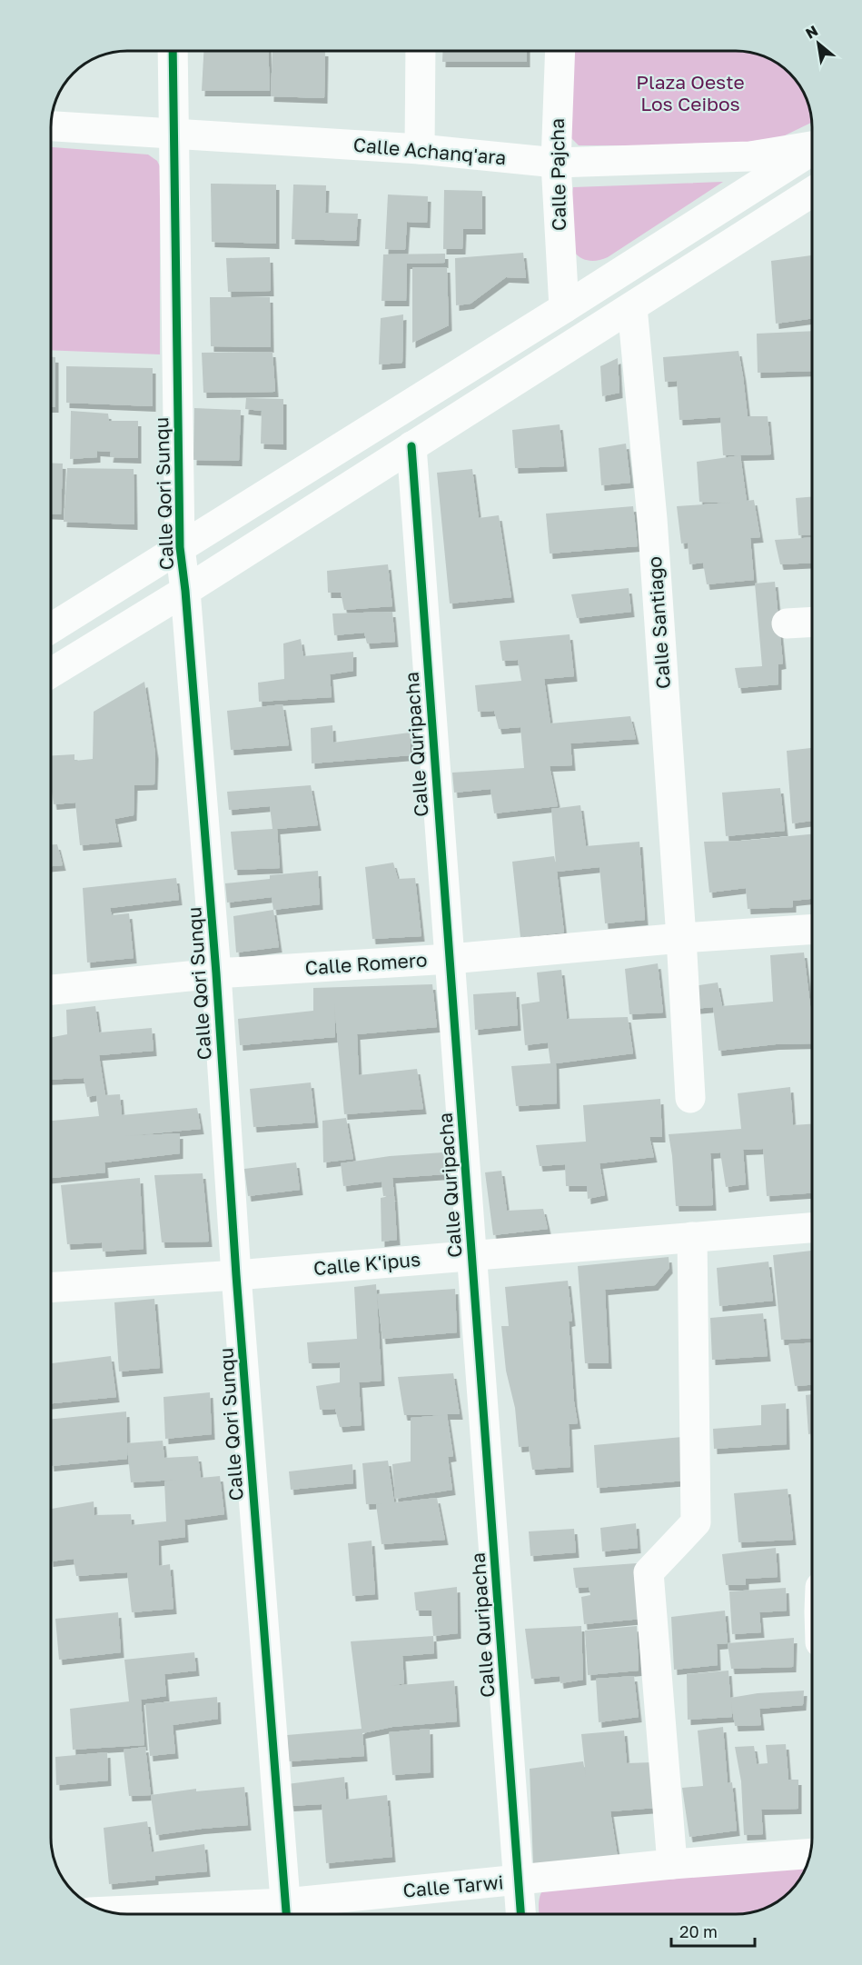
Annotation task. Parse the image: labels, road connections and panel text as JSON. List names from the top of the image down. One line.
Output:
{"streets":{"street":["Calle Achanq'ara","Calle Pajcha","Calle Qori Sunqu","Calle Santiago","Calle Quripacha","Calle Romero","Calle K'ipus","Calle Tarwi"]},"crossings":[["Calle Achanq'ara","Calle Pajcha"],["Calle Achanq'ara","Calle Qori Sunqu"],["Calle Qori Sunqu","Calle Romero"],["Calle Qori Sunqu","Calle K'ipus"],["Calle Qori Sunqu","Calle Tarwi"],["Calle Santiago","Calle Romero"],["Calle Quripacha","Calle Romero"],["Calle Quripacha","Calle K'ipus"],["Calle Quripacha","Calle Tarwi"]],"parks":["Plaza Oeste Los Ceibos"],"scale_bar":"20 m","north":"top left"}
